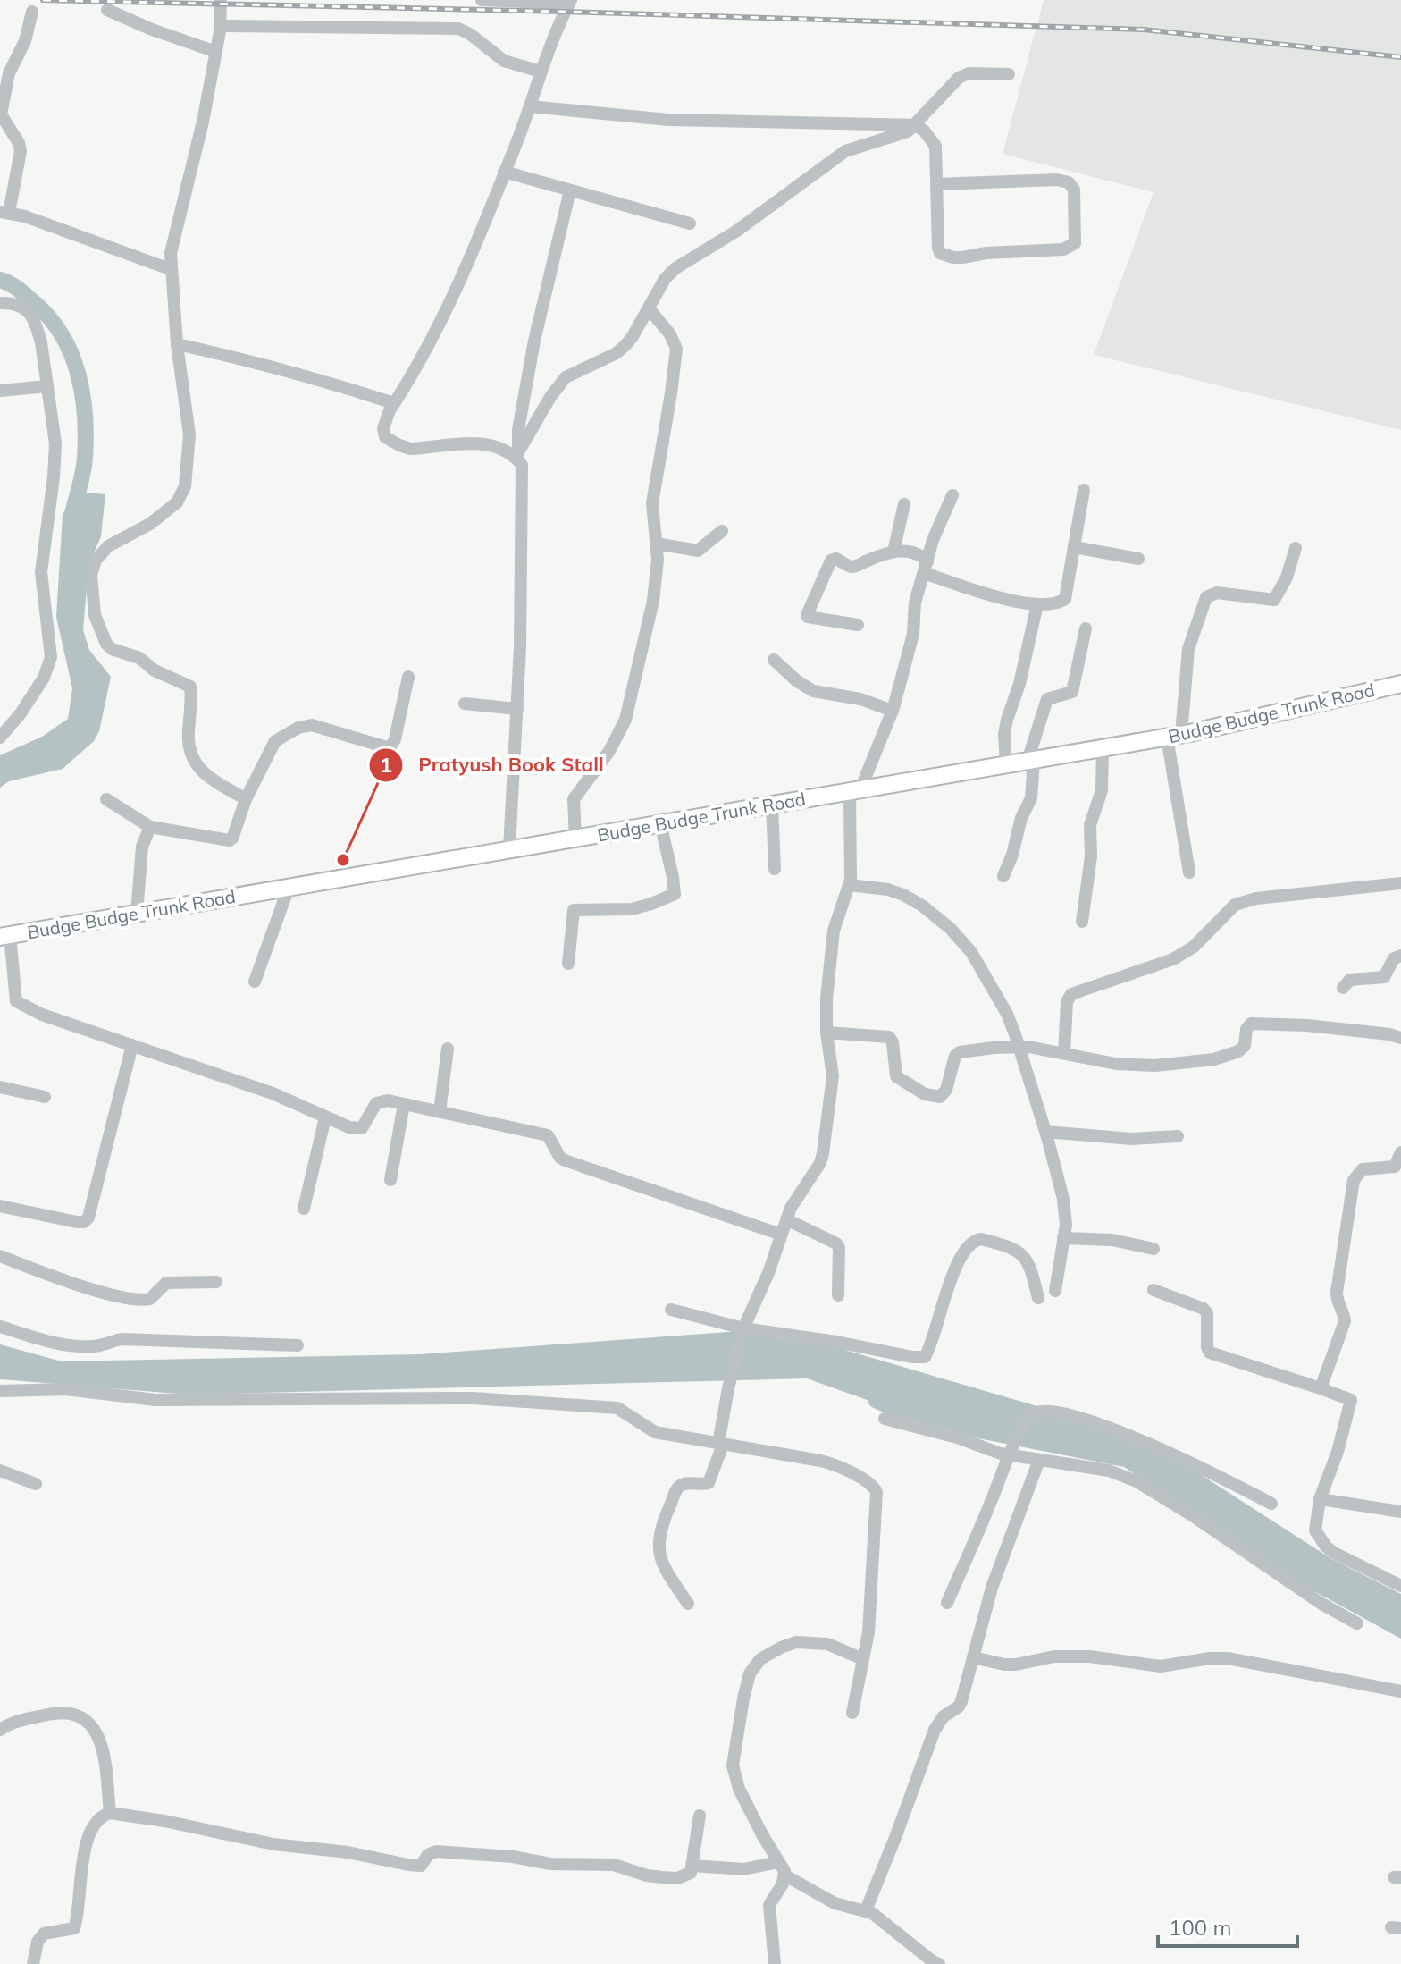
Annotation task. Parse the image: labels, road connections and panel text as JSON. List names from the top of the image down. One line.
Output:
{"streets":{"main road":["Budge Budge Trunk Road"]},"places":["Pratyush Book Stall"],"scale_bar":"100 m"}
